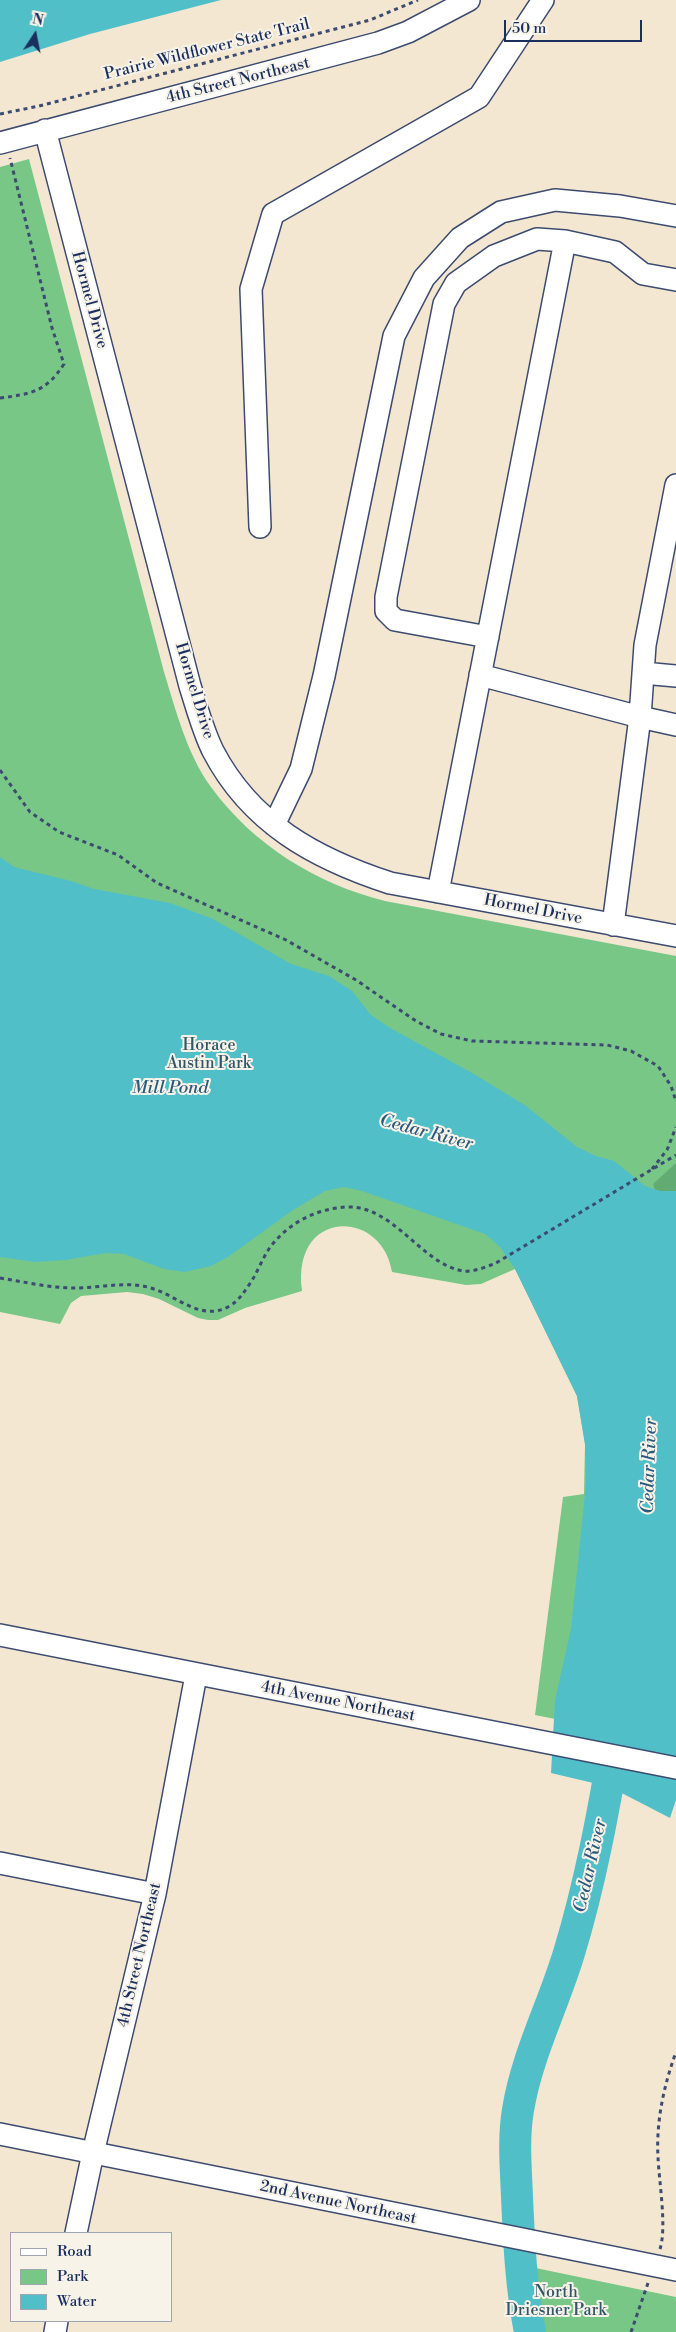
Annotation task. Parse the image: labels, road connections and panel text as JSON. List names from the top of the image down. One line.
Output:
{"streets":{"street":["4th Street Northeast","Hormel Drive","4th Avenue Northeast","2nd Avenue Northeast"],"path":["Prairie Wildflower State Trail"]},"crossings":[["4th Street Northeast","Hormel Drive"],["4th Street Northeast","4th Avenue Northeast"],["4th Street Northeast","2nd Avenue Northeast"]],"water":["Mill Pond","Cedar River"],"parks":["Horace Austin Park","North Driesner Park"],"legend":["Road","Park","Water"],"scale_bar":"50 m","north":"top"}
